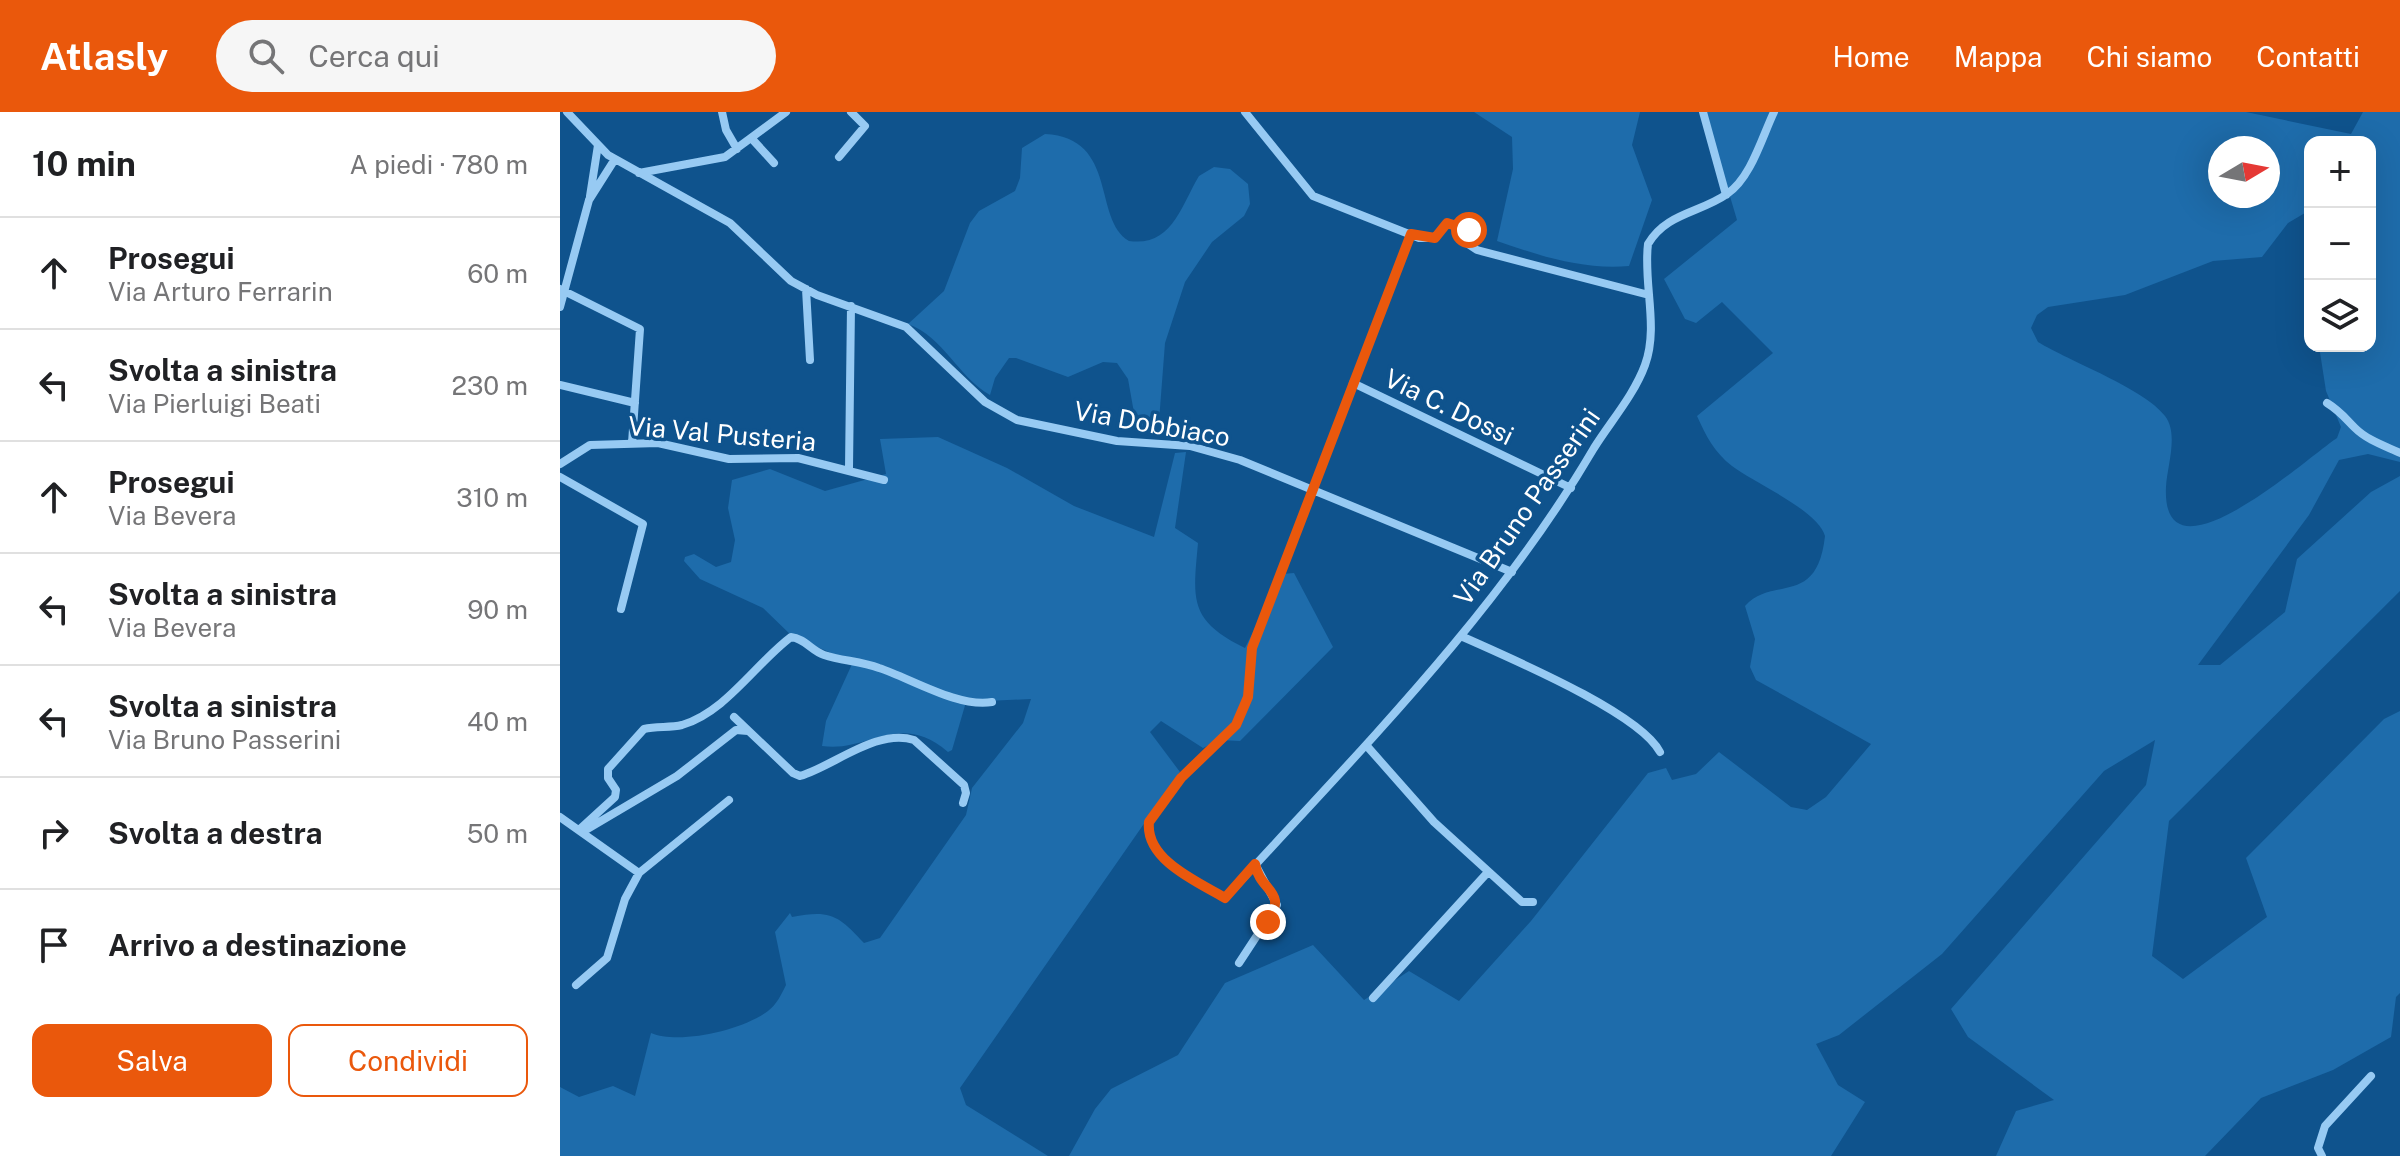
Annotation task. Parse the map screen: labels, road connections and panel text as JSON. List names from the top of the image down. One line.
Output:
{"streets":{"street":["Via C. Dossi","Via Dobbiaco","Via Val Pusteria","Via Bruno Passerini"]},"crossings":[["Via C. Dossi","Via Bruno Passerini"],["Via Dobbiaco","Via Bruno Passerini"]],"north":"right","page":{"header":"Atlasly","search":"Cerca qui","nav":["Home","Mappa","Chi siamo","Contatti"],"heading":["10 min","A piedi · 780 m"],"map_buttons":["+","−"],"list":[["Prosegui","Via Arturo Ferrarin","60 m"],["Svolta a sinistra","Via Pierluigi Beati","230 m"],["Prosegui","Via Bevera","310 m"],["Svolta a sinistra","Via Bevera","90 m"],["Svolta a sinistra","Via Bruno Passerini","40 m"],["Svolta a destra","50 m"],"Arrivo a destinazione"],"buttons":["Salva","Condividi"]}}
